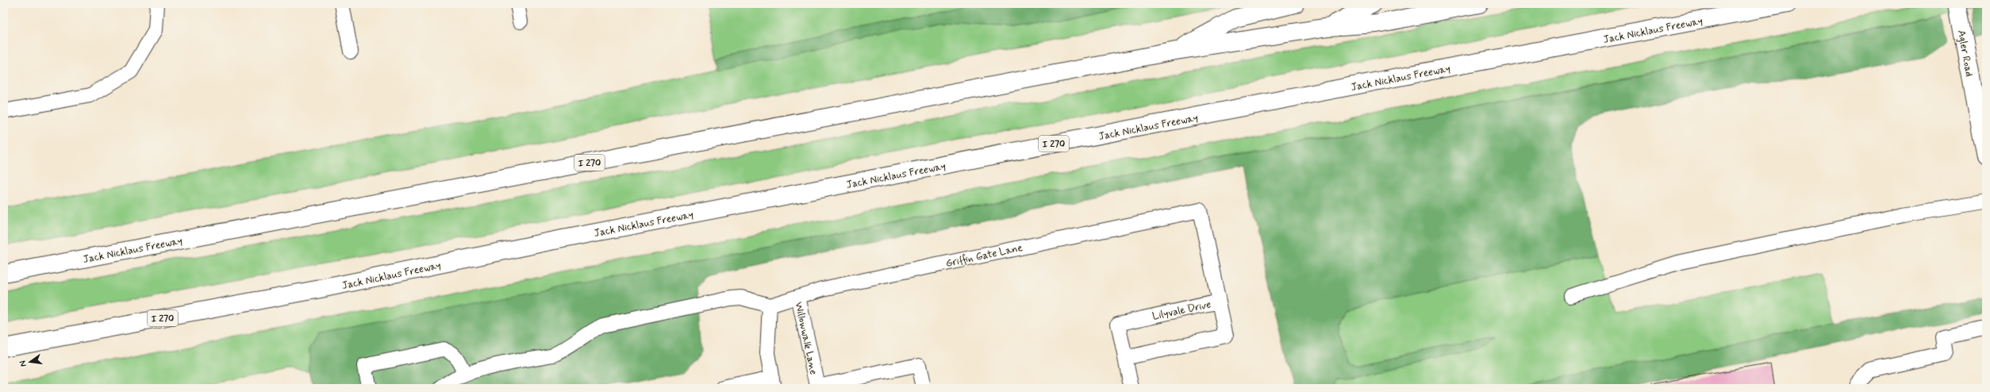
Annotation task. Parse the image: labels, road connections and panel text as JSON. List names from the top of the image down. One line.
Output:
{"streets":{"main road":["Jack Nicklaus Freeway","Agler Road","I 270"],"street":["Griffin Gate Lane","Lilyvale Drive","Willowwalk Lane"]},"crossings":[["Griffin Gate Lane","Lilyvale Drive"],["Griffin Gate Lane","Willowwalk Lane"]],"north":"left"}
